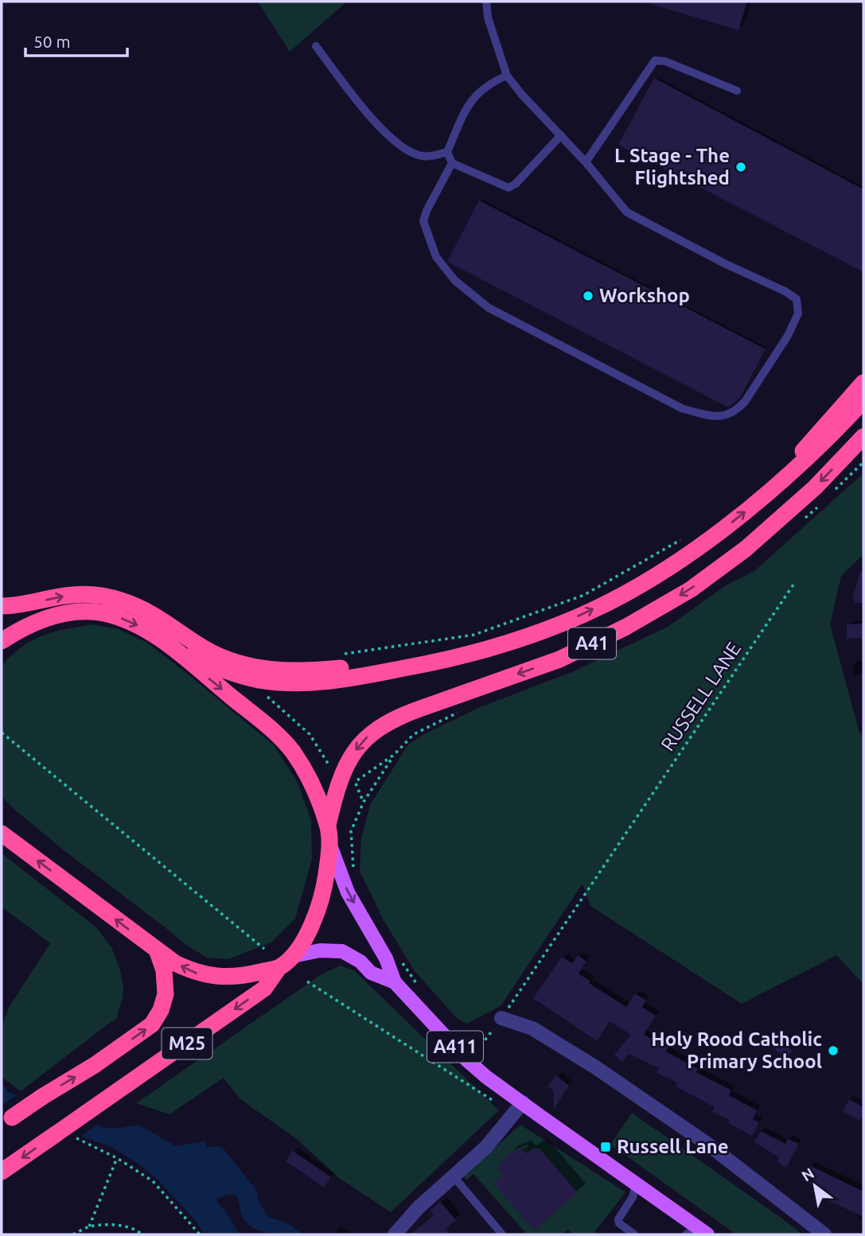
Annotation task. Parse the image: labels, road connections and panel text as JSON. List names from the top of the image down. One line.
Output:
{"streets":{"highway":["A41","M25"],"main road":["A411"],"path":["RUSSELL LANE"]},"places":{"other":["L Stage - The Flightshed","Workshop","Holy Rood Catholic Primary School"],"transit":["Russell Lane"]},"scale_bar":"50 m","north":"top left"}
